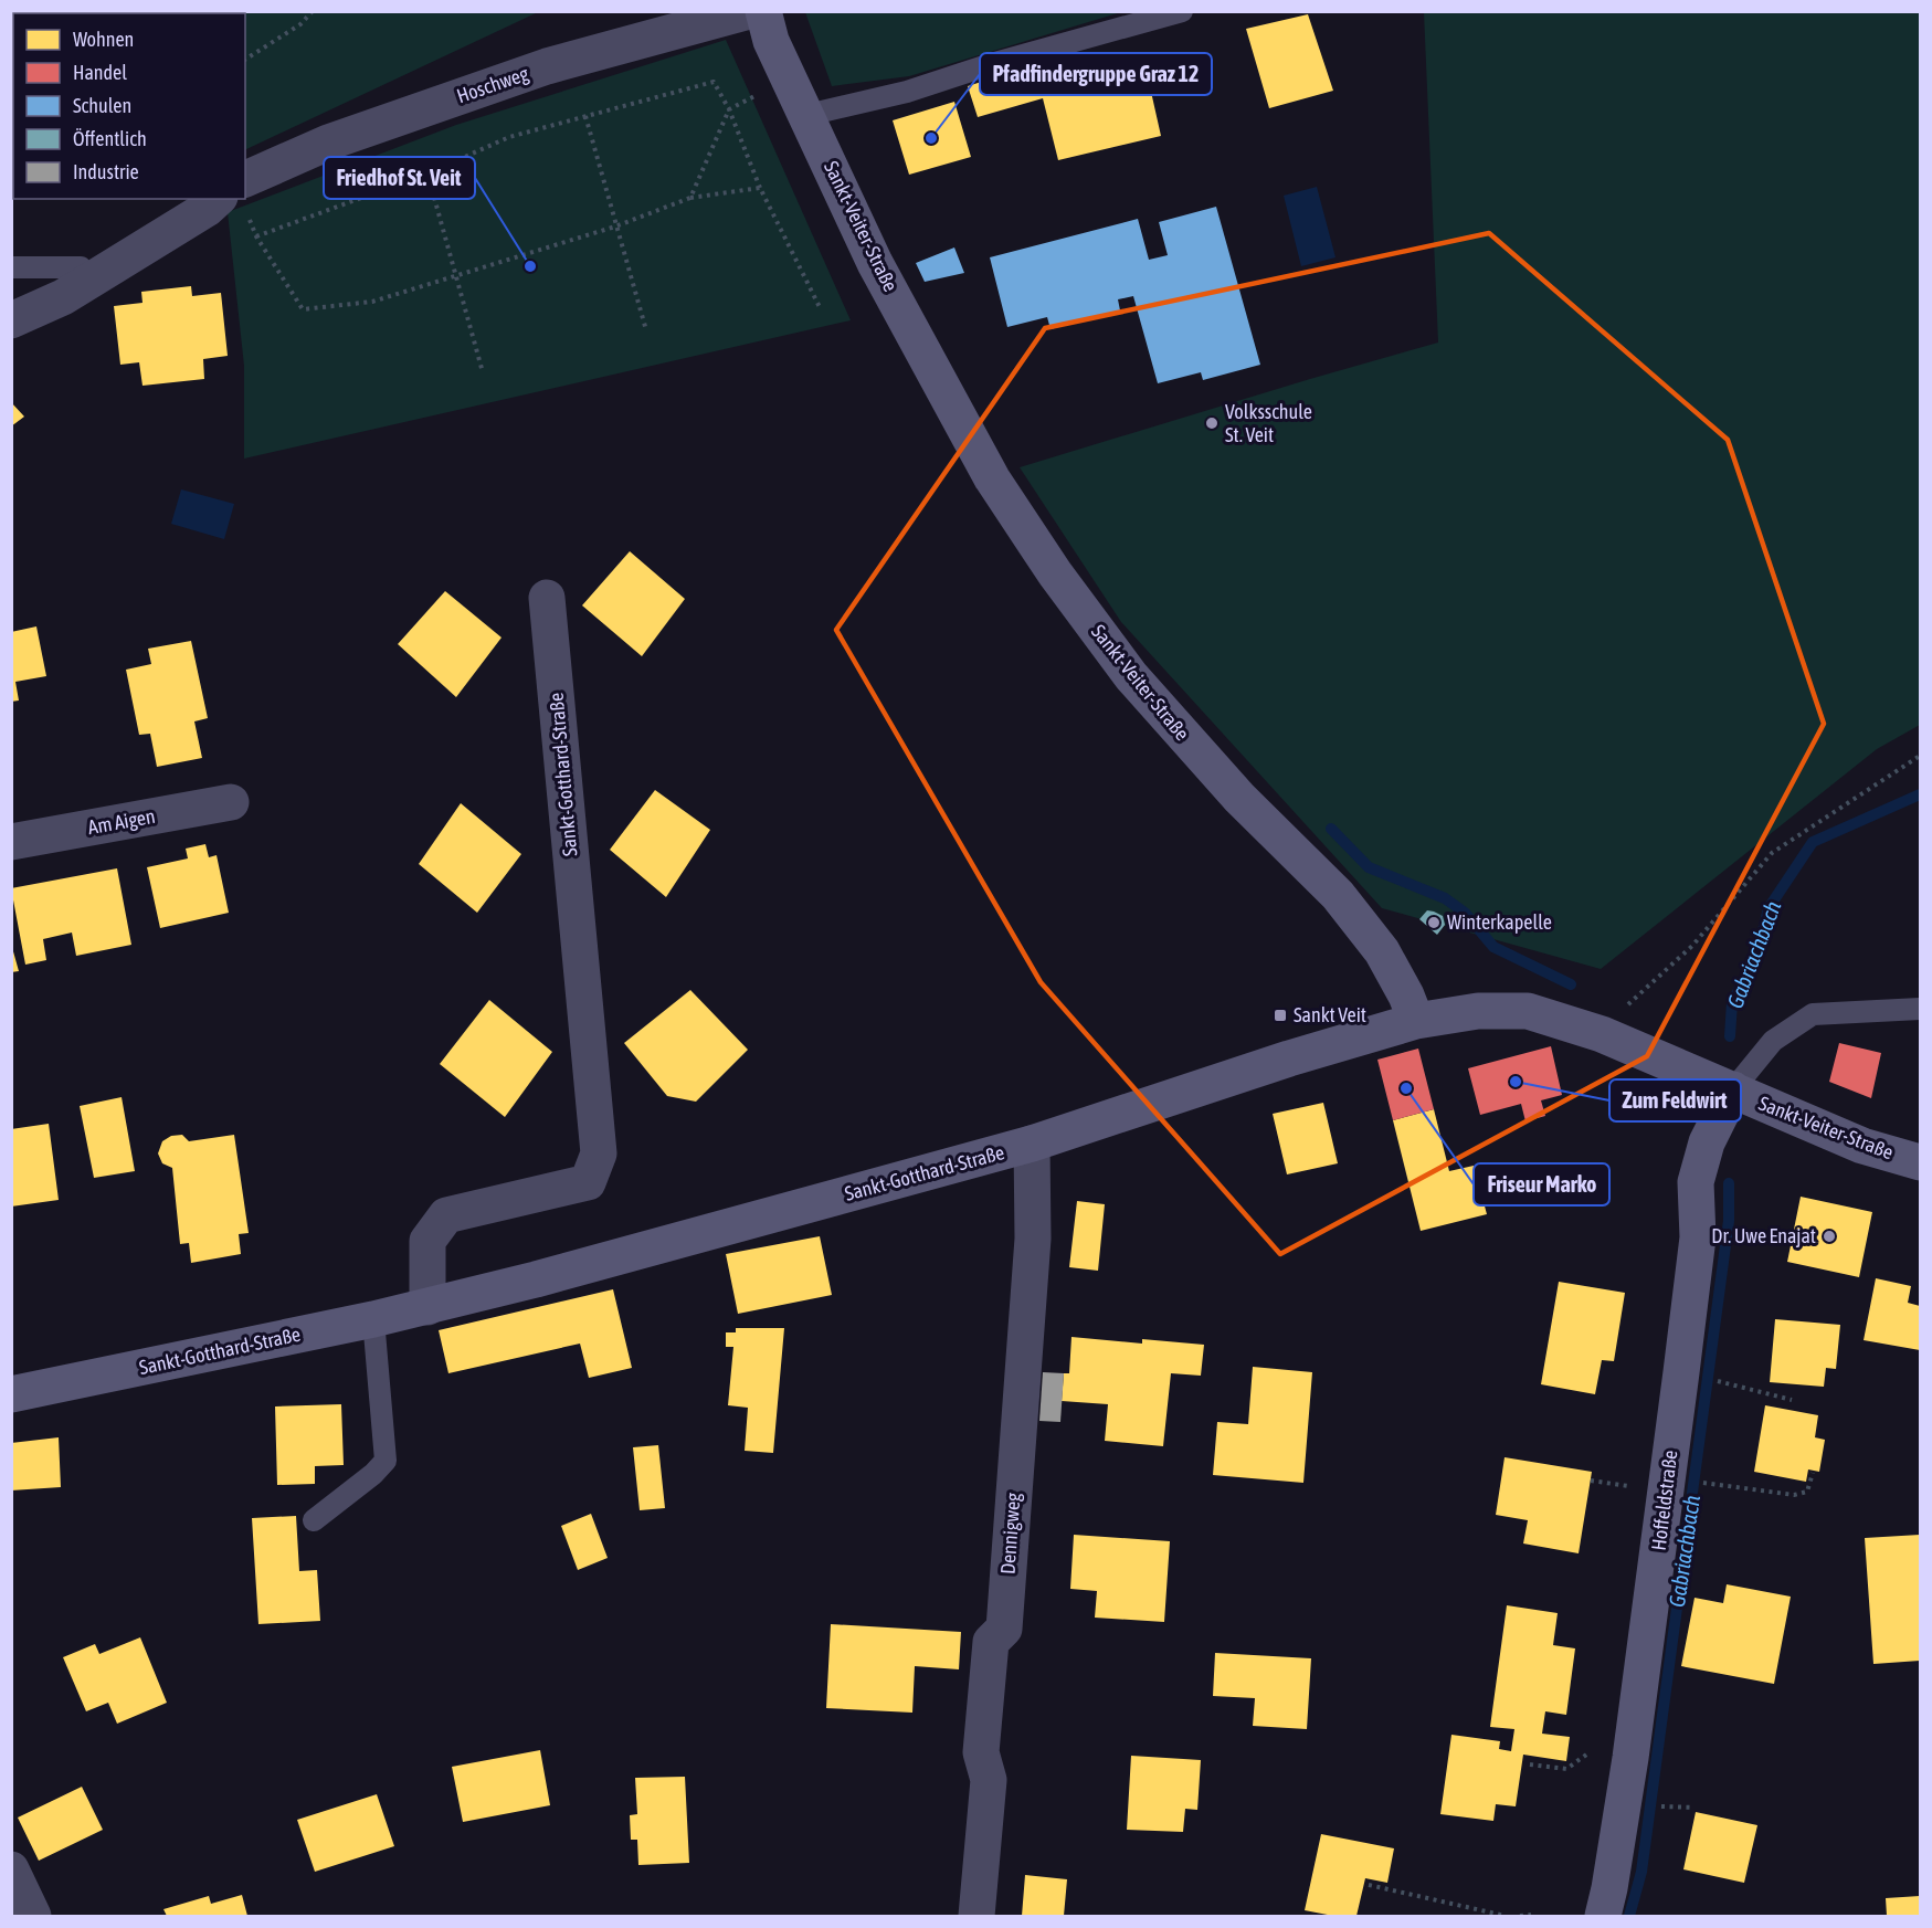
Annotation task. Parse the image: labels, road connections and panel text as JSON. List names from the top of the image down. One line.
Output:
{"streets":{"street":["Hoschweg","Sankt-Veiter-Straße","Sankt-Gotthard-Straße","Am Aigen","Hoffeldstraße","Dennigweg"]},"crossings":[["Sankt-Veiter-Straße","Sankt-Gotthard-Straße"],["Sankt-Veiter-Straße","Hoffeldstraße"],["Sankt-Gotthard-Straße","Dennigweg"]],"water":["Gabriachbach"],"places":{"other":["Pfadfindergruppe Graz 12","Friedhof St. Veit","Volksschule St. Veit","Winterkapelle","Zum Feldwirt","Friseur Marko","Dr. Uwe Enajat"],"transit":["Sankt Veit"]},"legend":["Wohnen","Handel","Schulen","Öffentlich","Industrie"]}
